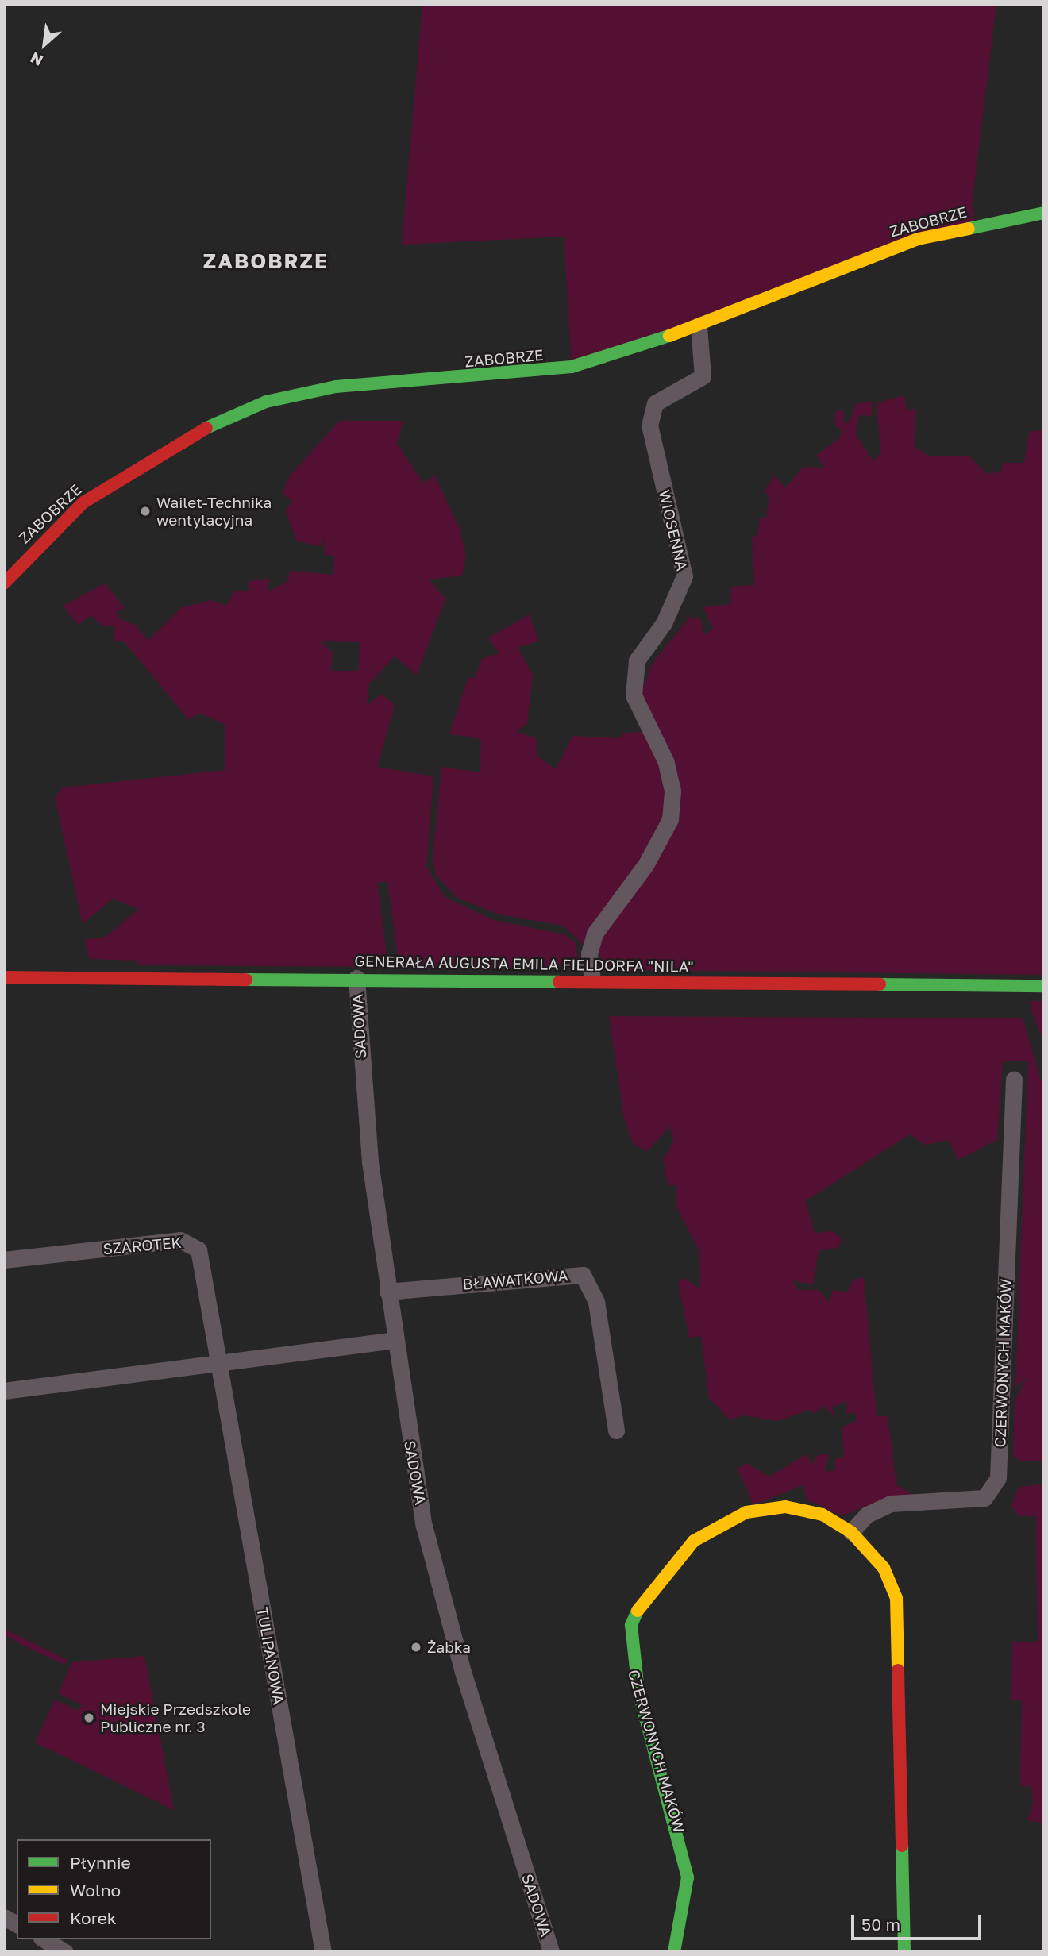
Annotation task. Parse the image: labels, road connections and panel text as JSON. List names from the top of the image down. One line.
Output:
{"streets":{"street":["ZABOBRZE","WIOSENNA","GENERAŁA AUGUSTA EMILA FIELDORFA \"NILA\"","SADOWA","SZAROTEK","BŁAWATKOWA","CZERWONYCH MAKÓW","TULIPANOWA"]},"crossings":[["ZABOBRZE","WIOSENNA"],["WIOSENNA","GENERAŁA AUGUSTA EMILA FIELDORFA \"NILA\""],["GENERAŁA AUGUSTA EMILA FIELDORFA \"NILA\"","SADOWA"],["SADOWA","BŁAWATKOWA"],["SZAROTEK","TULIPANOWA"]],"districts":["ZABOBRZE"],"places":["Wailet-Technika wentylacyjna","Żabka","Miejskie Przedszkole Publiczne nr. 3"],"legend":["Płynnie","Wolno","Korek"],"scale_bar":"50 m","north":"bottom left"}
